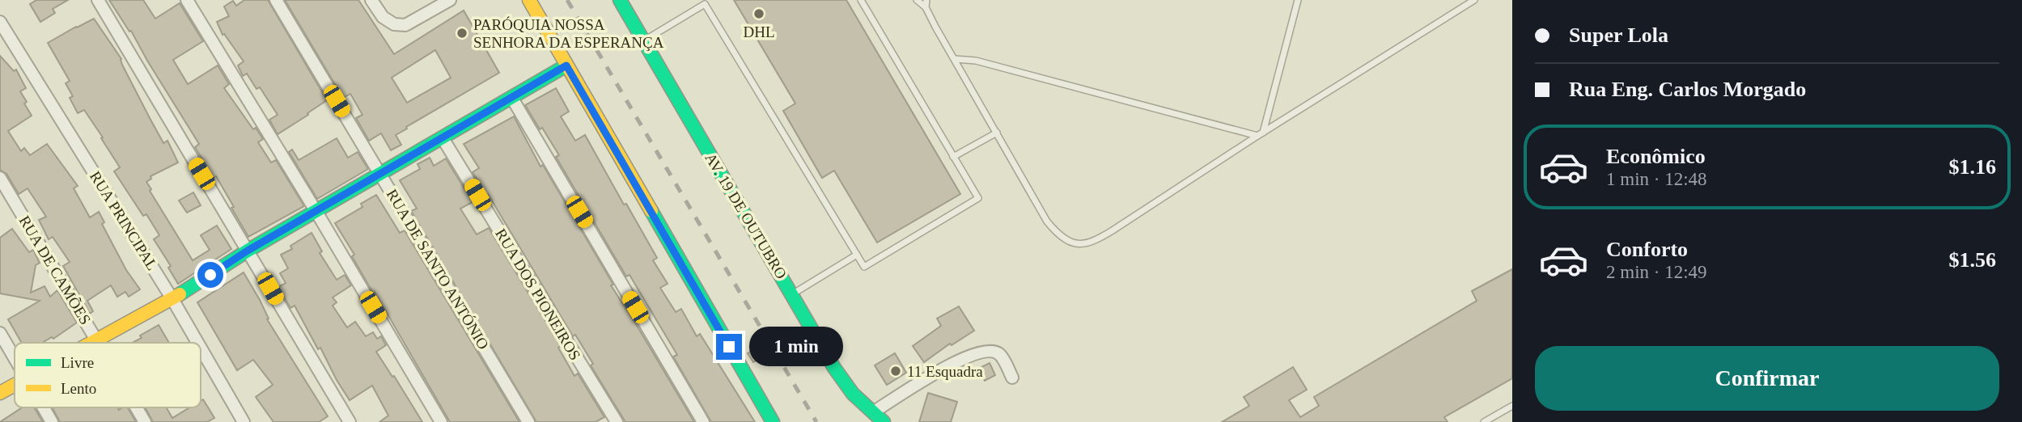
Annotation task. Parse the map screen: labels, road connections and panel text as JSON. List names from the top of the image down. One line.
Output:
{"streets":{"street":["AV. 19 DE OUTUBRO","RUA PRINCIPAL","RUA DE SANTO ANTÓNIO","RUA DE CAMÕES","RUA DOS PIONEIROS"]},"places":["DHL","PARÓQUIA NOSSA SENHORA DA ESPERANÇA","11 Esquadra"],"legend":["Livre","Lento"],"page":{"banner":["Super Lola","Rua Eng. Carlos Morgado"],"list":[{"name":"Econômico","note":"1 min · 12:48","value":"$1.16"},{"name":"Conforto","note":"2 min · 12:49","value":"$1.56"}],"bubble":"1 min","buttons":"Confirmar"}}
